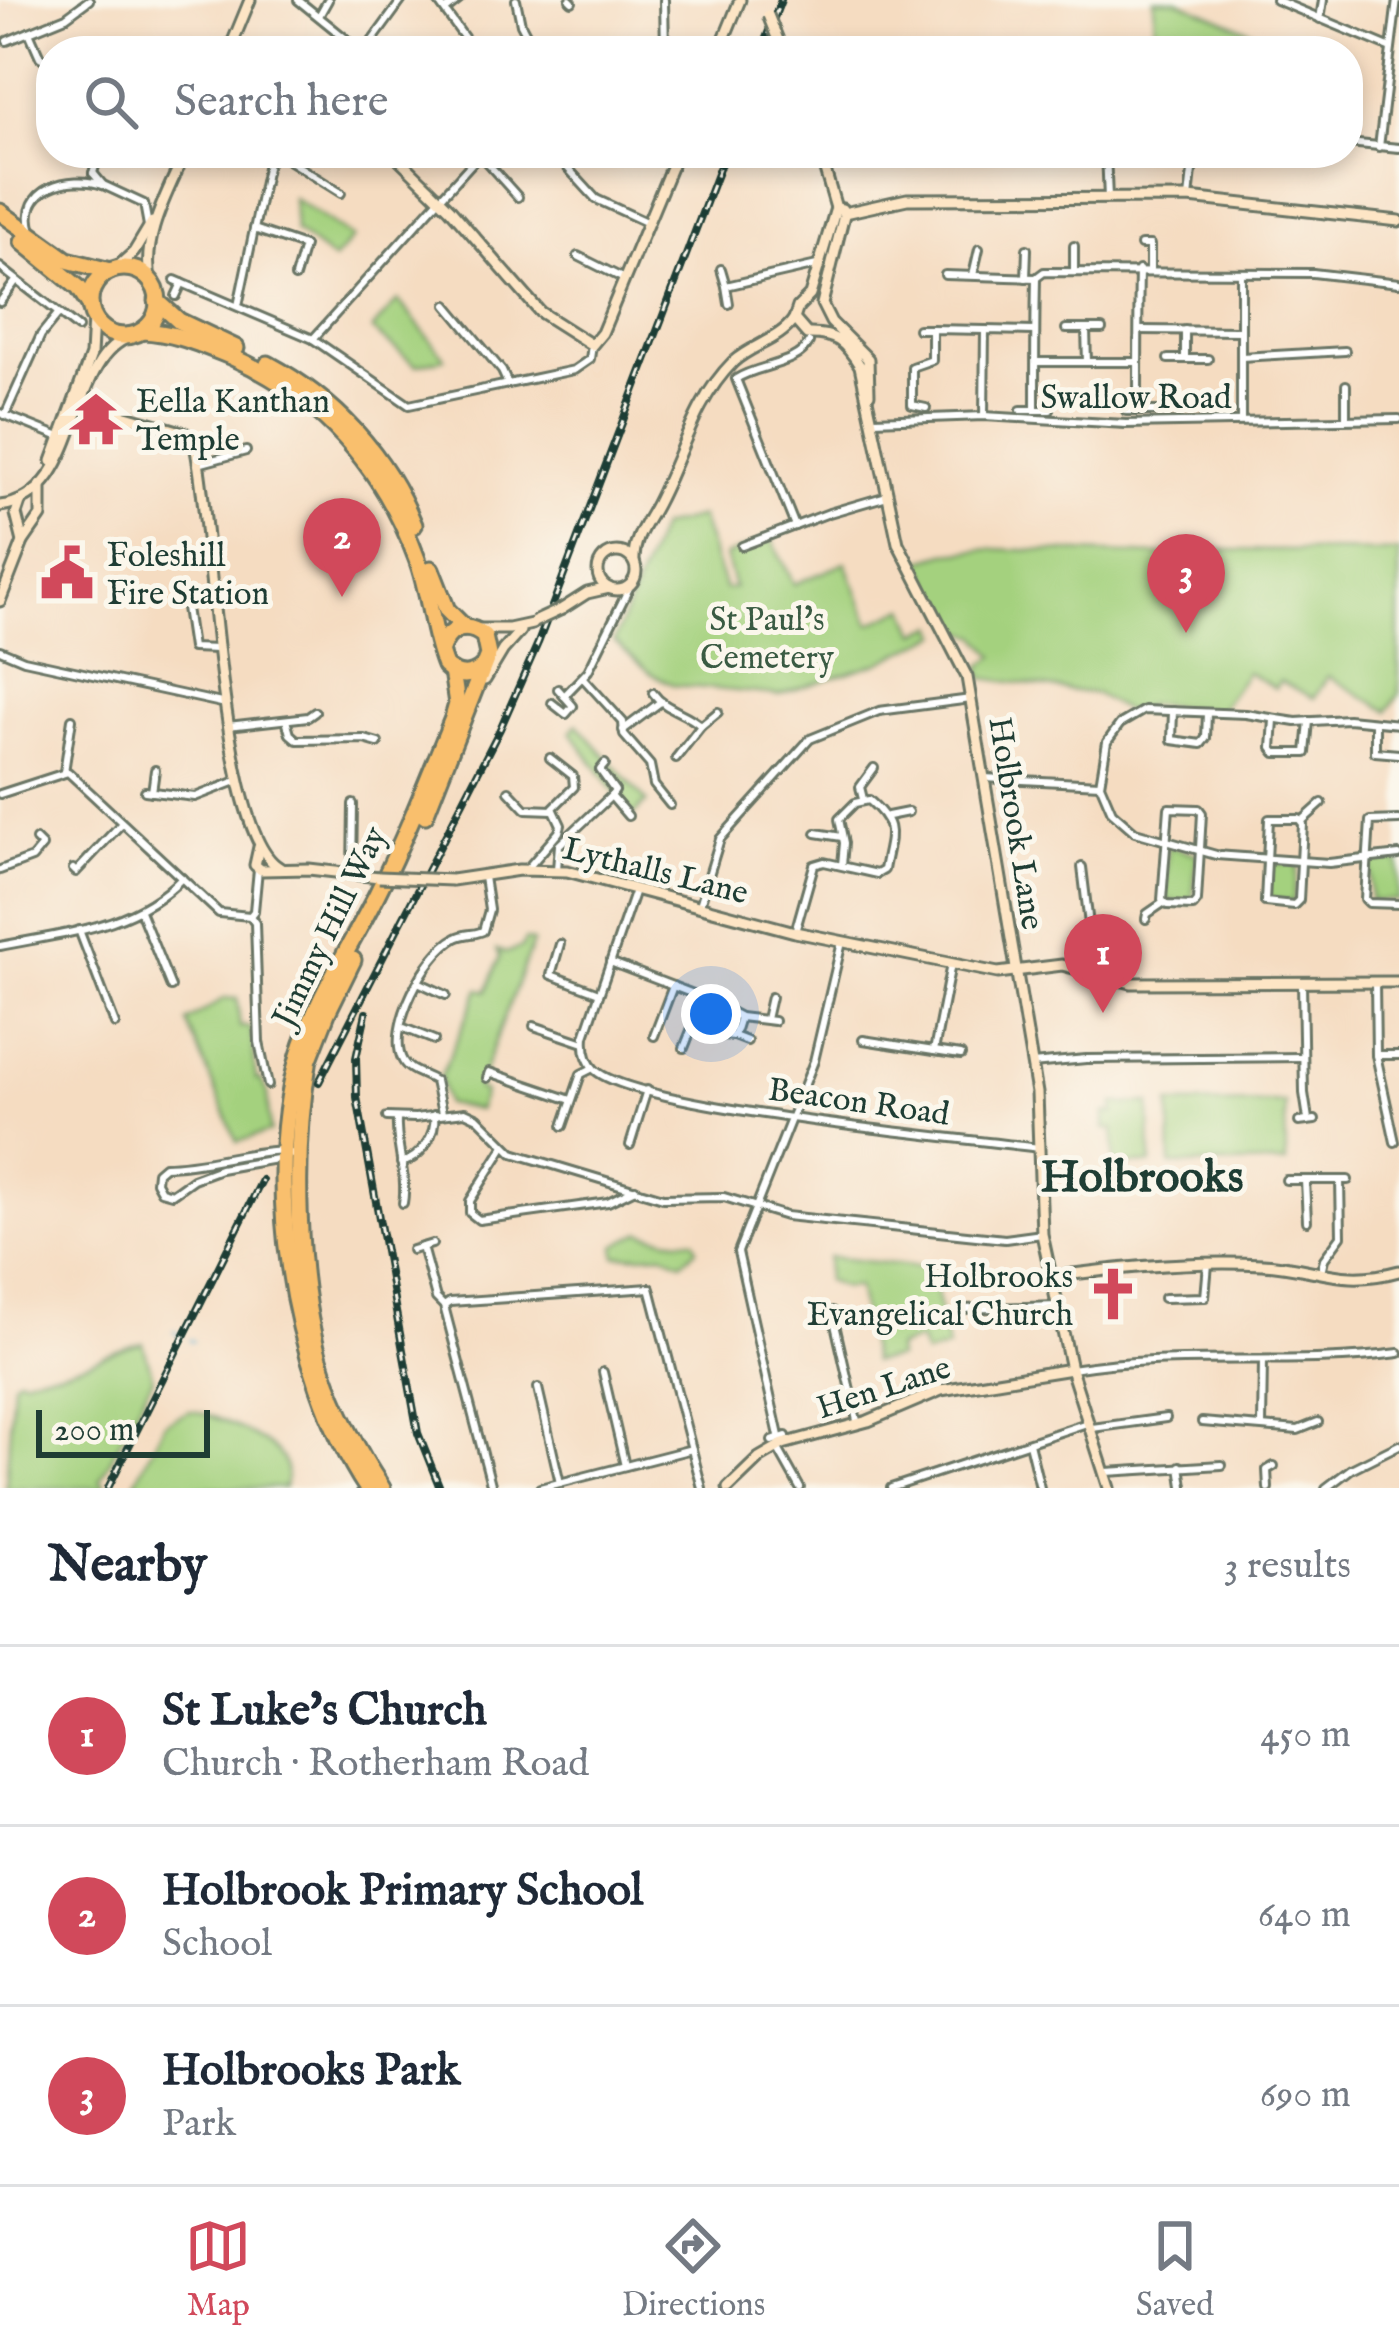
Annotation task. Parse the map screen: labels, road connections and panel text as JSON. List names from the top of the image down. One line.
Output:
{"streets":{"highway":["Jimmy Hill Way"],"street":["Swallow Road","Holbrook Lane","Lythalls Lane","Beacon Road","Hen Lane"]},"crossings":[["Swallow Road","Holbrook Lane"],["Holbrook Lane","Lythalls Lane"],["Holbrook Lane","Beacon Road"],["Holbrook Lane","Hen Lane"]],"districts":["Holbrooks"],"parks":["St Paul's Cemetery"],"places":{"temple":["Eella Kanthan Temple"],"public building":["Foleshill Fire Station"],"church":["Holbrooks Evangelical Church"]},"scale_bar":"200 m","page":{"search":"Search here","pins":["2","3","1"],"scale":"200 m","heading":["Nearby","3 results"],"list":[{"mark":"1","name":"St Luke's Church","note":"Church · Rotherham Road","value":"450 m"},{"mark":"2","name":"Holbrook Primary School","note":"School","value":"640 m"},{"mark":"3","name":"Holbrooks Park","note":"Park","value":"690 m"}],"nav":["Map","Directions","Saved"]}}
